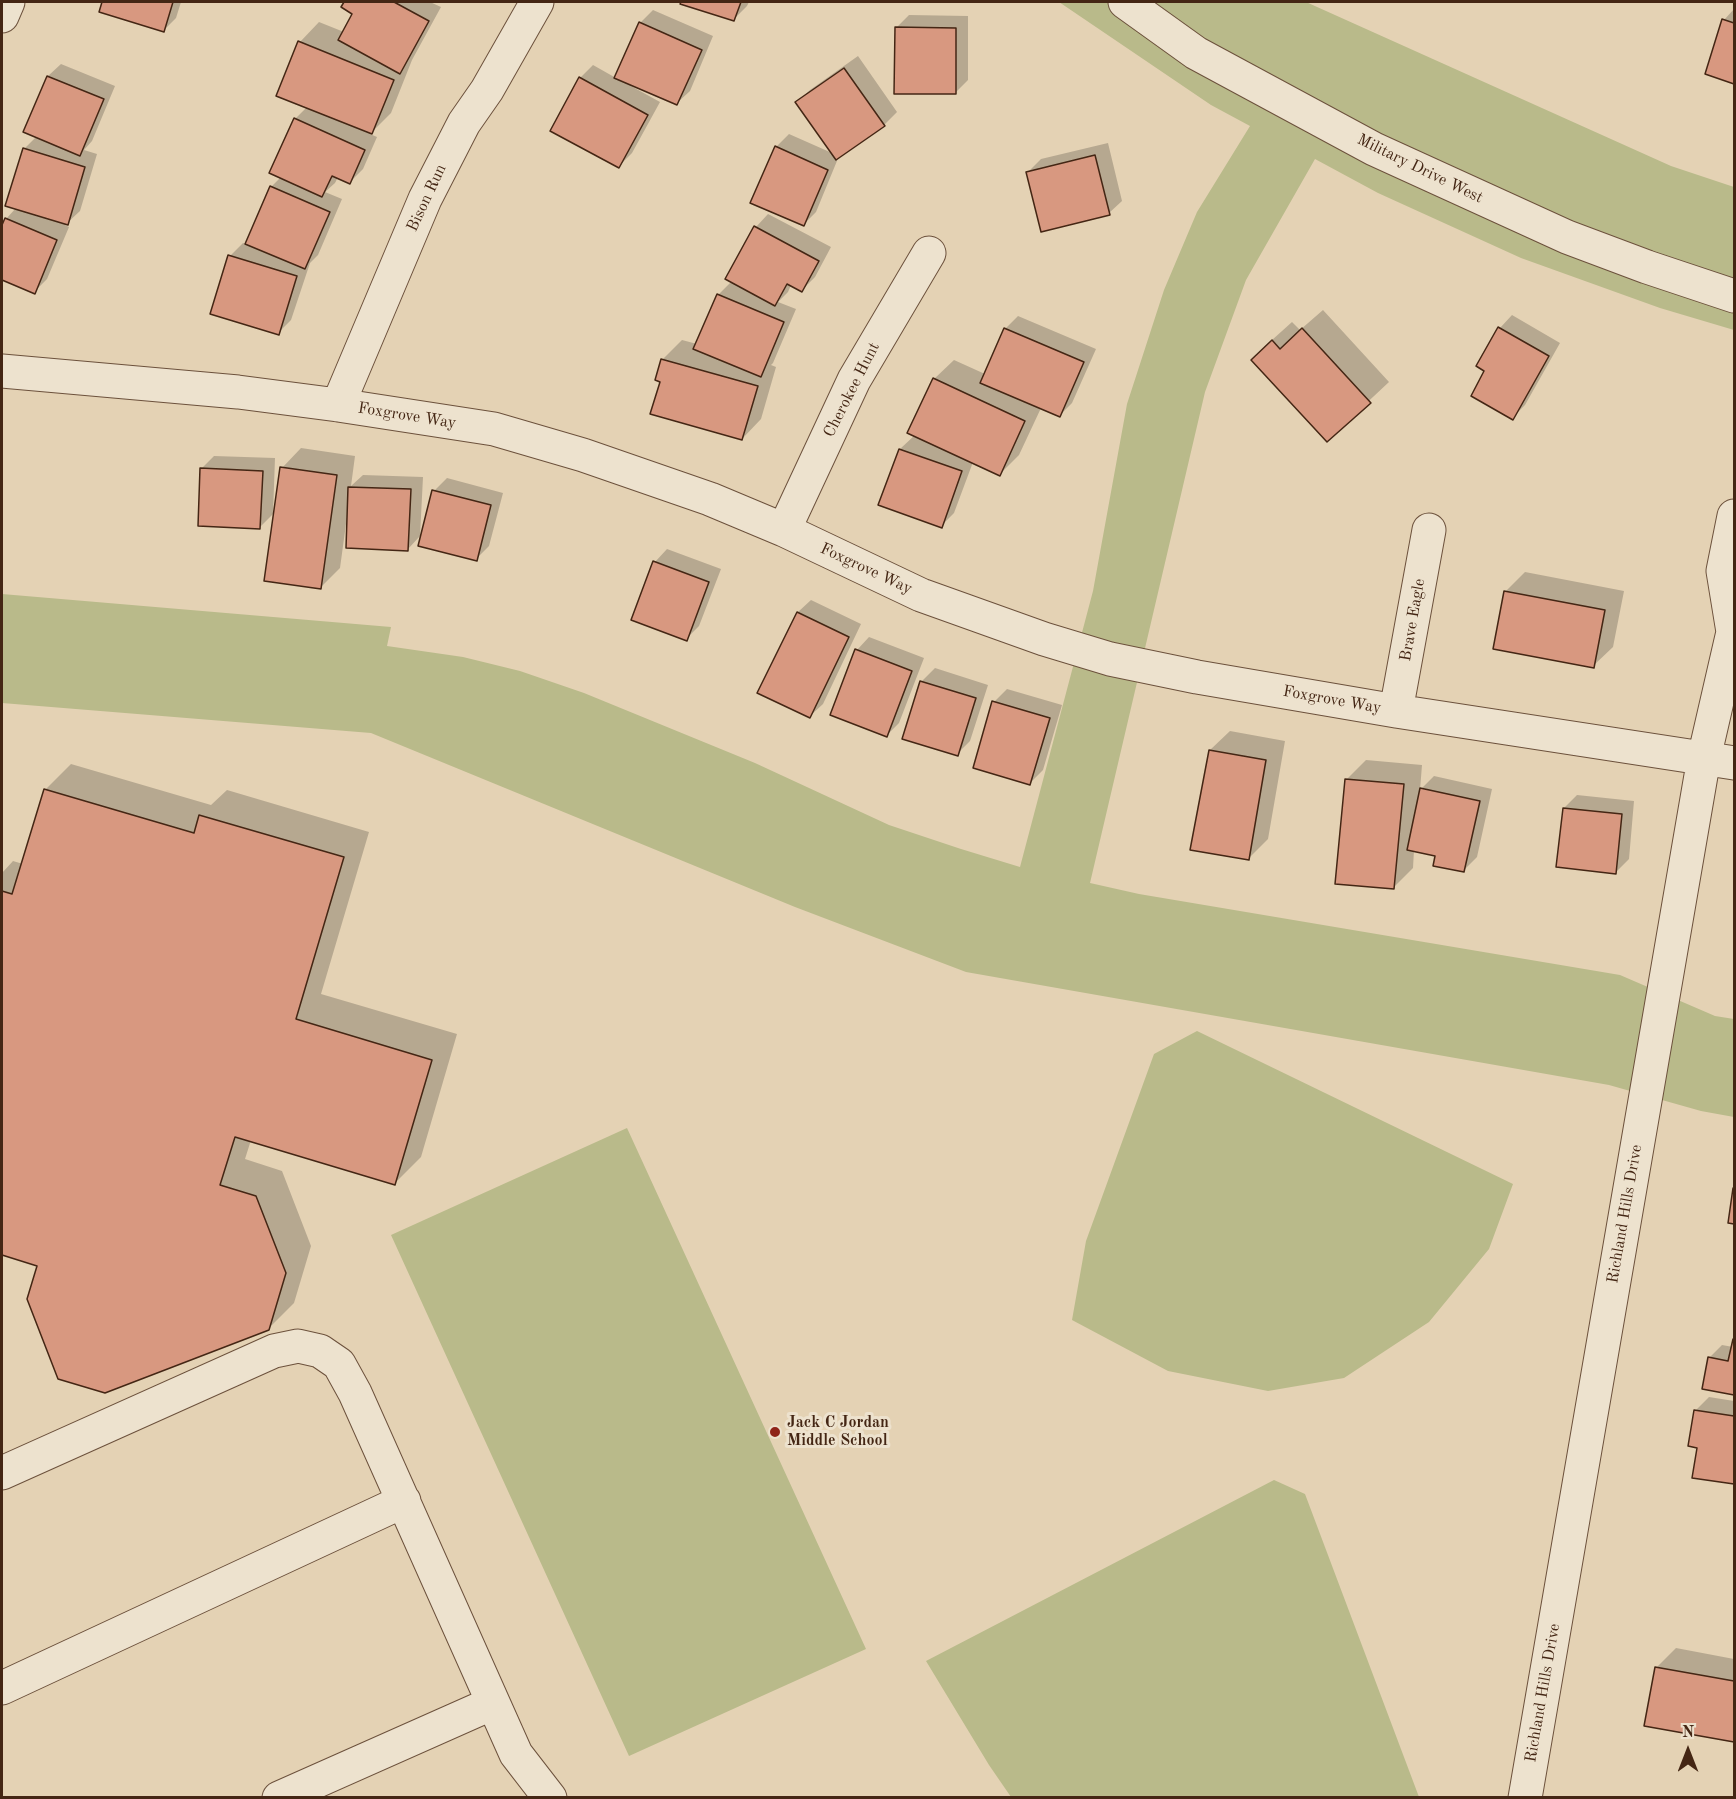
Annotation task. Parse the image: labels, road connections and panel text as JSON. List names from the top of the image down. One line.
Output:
{"streets":{"street":["Military Drive West","Bison Run","Cherokee Hunt","Foxgrove Way","Brave Eagle","Richland Hills Drive"]},"crossings":[["Bison Run","Foxgrove Way"],["Cherokee Hunt","Foxgrove Way"],["Foxgrove Way","Brave Eagle"],["Foxgrove Way","Richland Hills Drive"]],"places":["Jack C Jordan Middle School"],"north":"top"}
